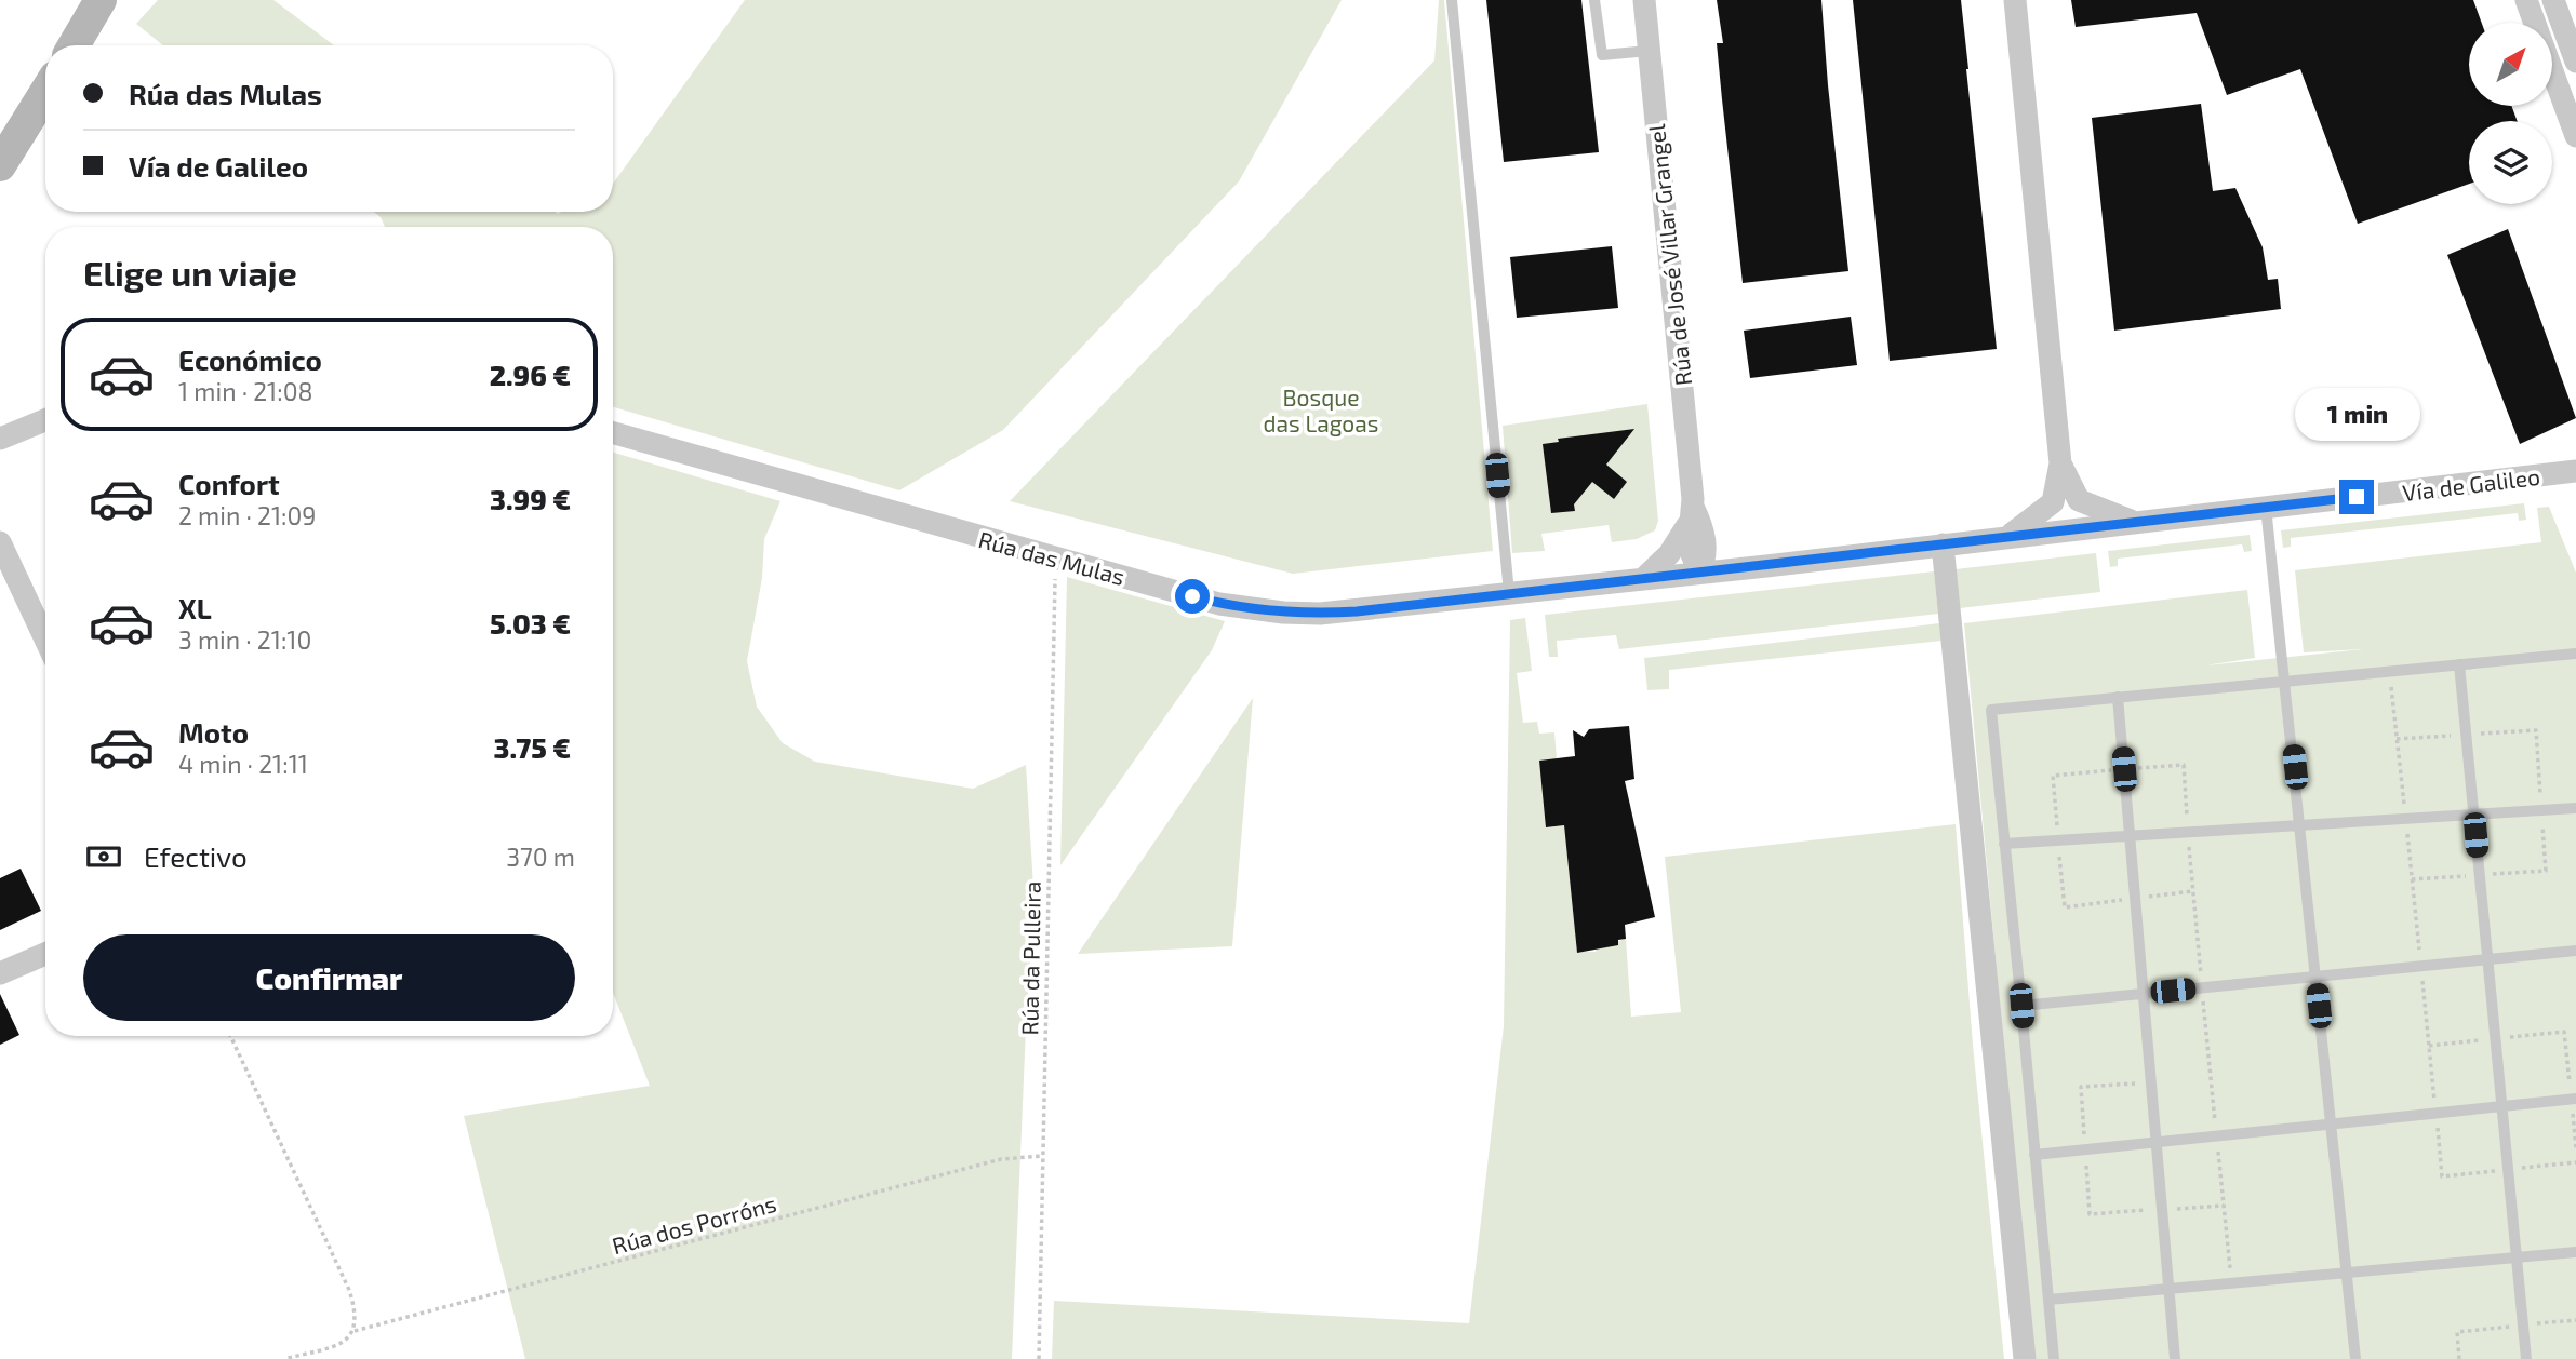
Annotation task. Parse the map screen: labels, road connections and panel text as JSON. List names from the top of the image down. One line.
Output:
{"streets":{"street":["Rúa de José Villar Grangel","Vía de Galileo","Rúa das Mulas"],"path":["Rúa da Pulleira","Rúa dos Porróns"]},"crossings":[["Rúa de José Villar Grangel","Vía de Galileo"],["Vía de Galileo","Rúa das Mulas"],["Rúa das Mulas","Rúa da Pulleira"],["Rúa da Pulleira","Rúa dos Porróns"]],"parks":["Bosque das Lagoas"],"north":"top right","page":{"banner":["Rúa das Mulas","Vía de Galileo"],"heading":"Elige un viaje","list":[{"name":"Económico","note":"1 min · 21:08","value":"2.96 €"},{"name":"Confort","note":"2 min · 21:09","value":"3.99 €"},{"name":"XL","note":"3 min · 21:10","value":"5.03 €"},{"name":"Moto","note":"4 min · 21:11","value":"3.75 €"}],"bubble":"1 min","pay":["Efectivo","370 m"],"buttons":"Confirmar"}}
